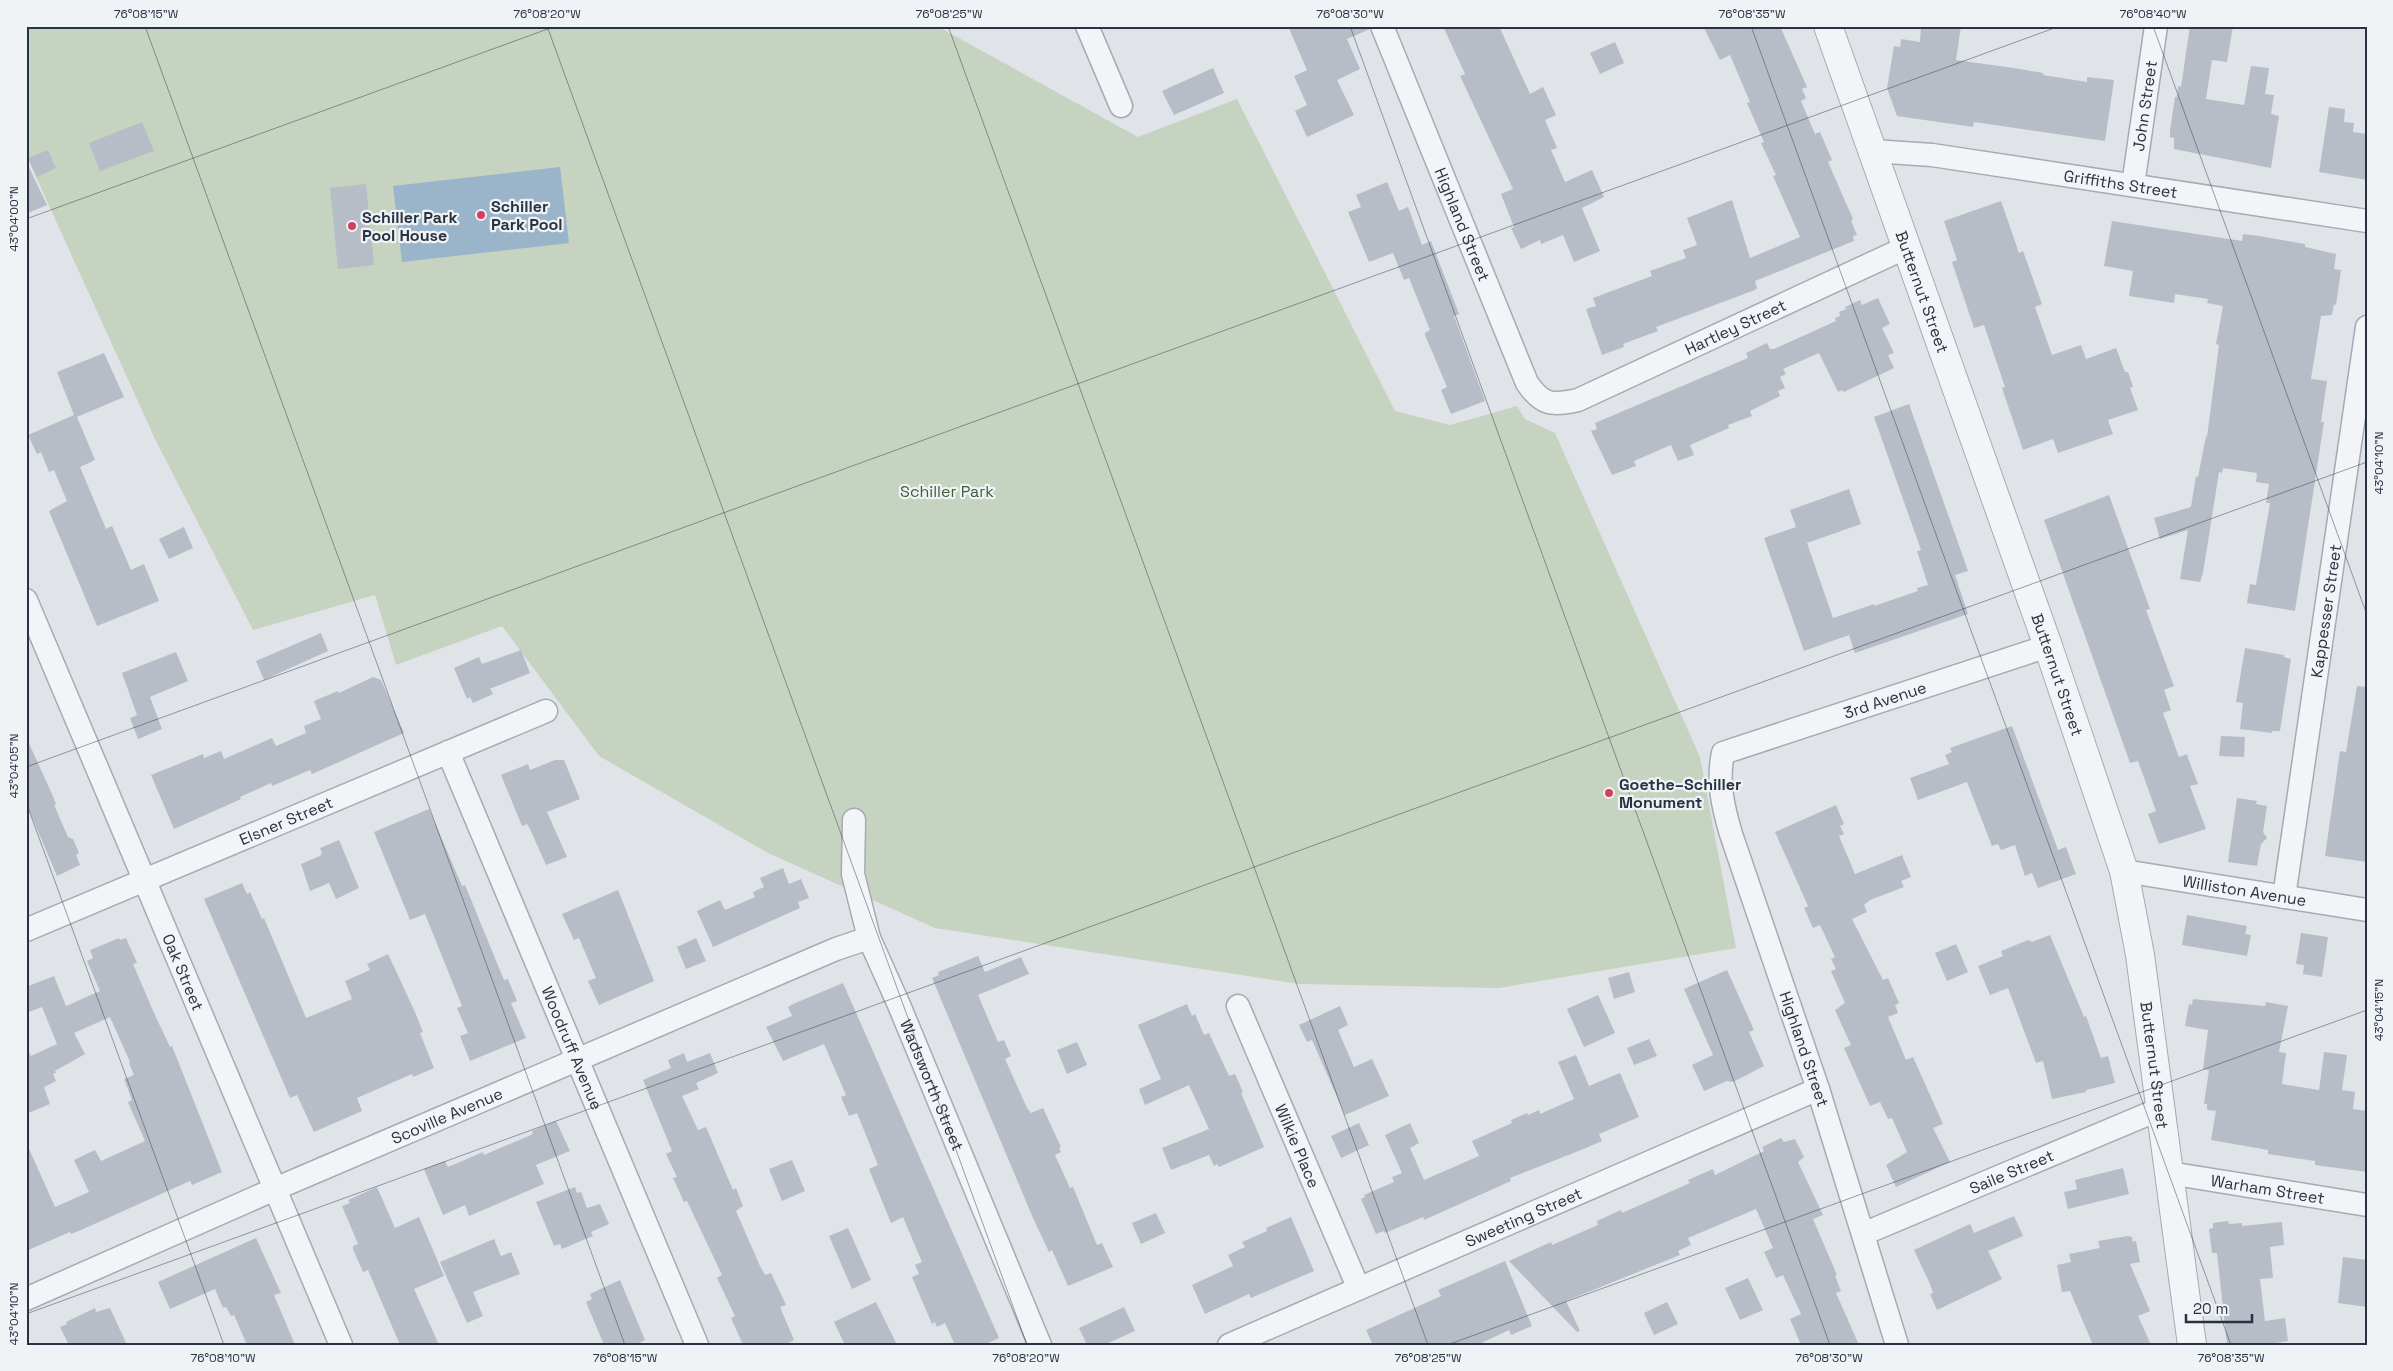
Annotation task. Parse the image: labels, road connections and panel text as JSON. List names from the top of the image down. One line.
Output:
{"streets":{"street":["John Street","Griffiths Street","Highland Street","Butternut Street","Hartley Street","Kappesser Street","3rd Avenue","Elsner Street","Williston Avenue","Oak Street","Woodruff Avenue","Wadsworth Street","Scoville Avenue","Wilkie Place","Saile Street","Warham Street","Sweeting Street"]},"crossings":[["John Street","Griffiths Street"],["Griffiths Street","Butternut Street"],["Highland Street","Hartley Street"],["Highland Street","3rd Avenue"],["Highland Street","Saile Street"],["Highland Street","Sweeting Street"],["Butternut Street","Hartley Street"],["Butternut Street","3rd Avenue"],["Butternut Street","Williston Avenue"],["Butternut Street","Saile Street"],["Butternut Street","Warham Street"],["Kappesser Street","Williston Avenue"],["Elsner Street","Oak Street"],["Elsner Street","Woodruff Avenue"],["Oak Street","Scoville Avenue"],["Woodruff Avenue","Scoville Avenue"],["Wadsworth Street","Scoville Avenue"],["Wilkie Place","Sweeting Street"]],"parks":["Schiller Park"],"places":["Schiller Park Pool","Schiller Park Pool House","Goethe–Schiller Monument"],"scale_bar":"20 m","coordinates":["76°08'15\"W","76°08'20\"W","76°08'25\"W","76°08'30\"W","76°08'35\"W","76°08'40\"W","43°04'00\"N","43°04'10\"N","43°04'05\"N","43°04'15\"N","76°08'10\"W"]}
